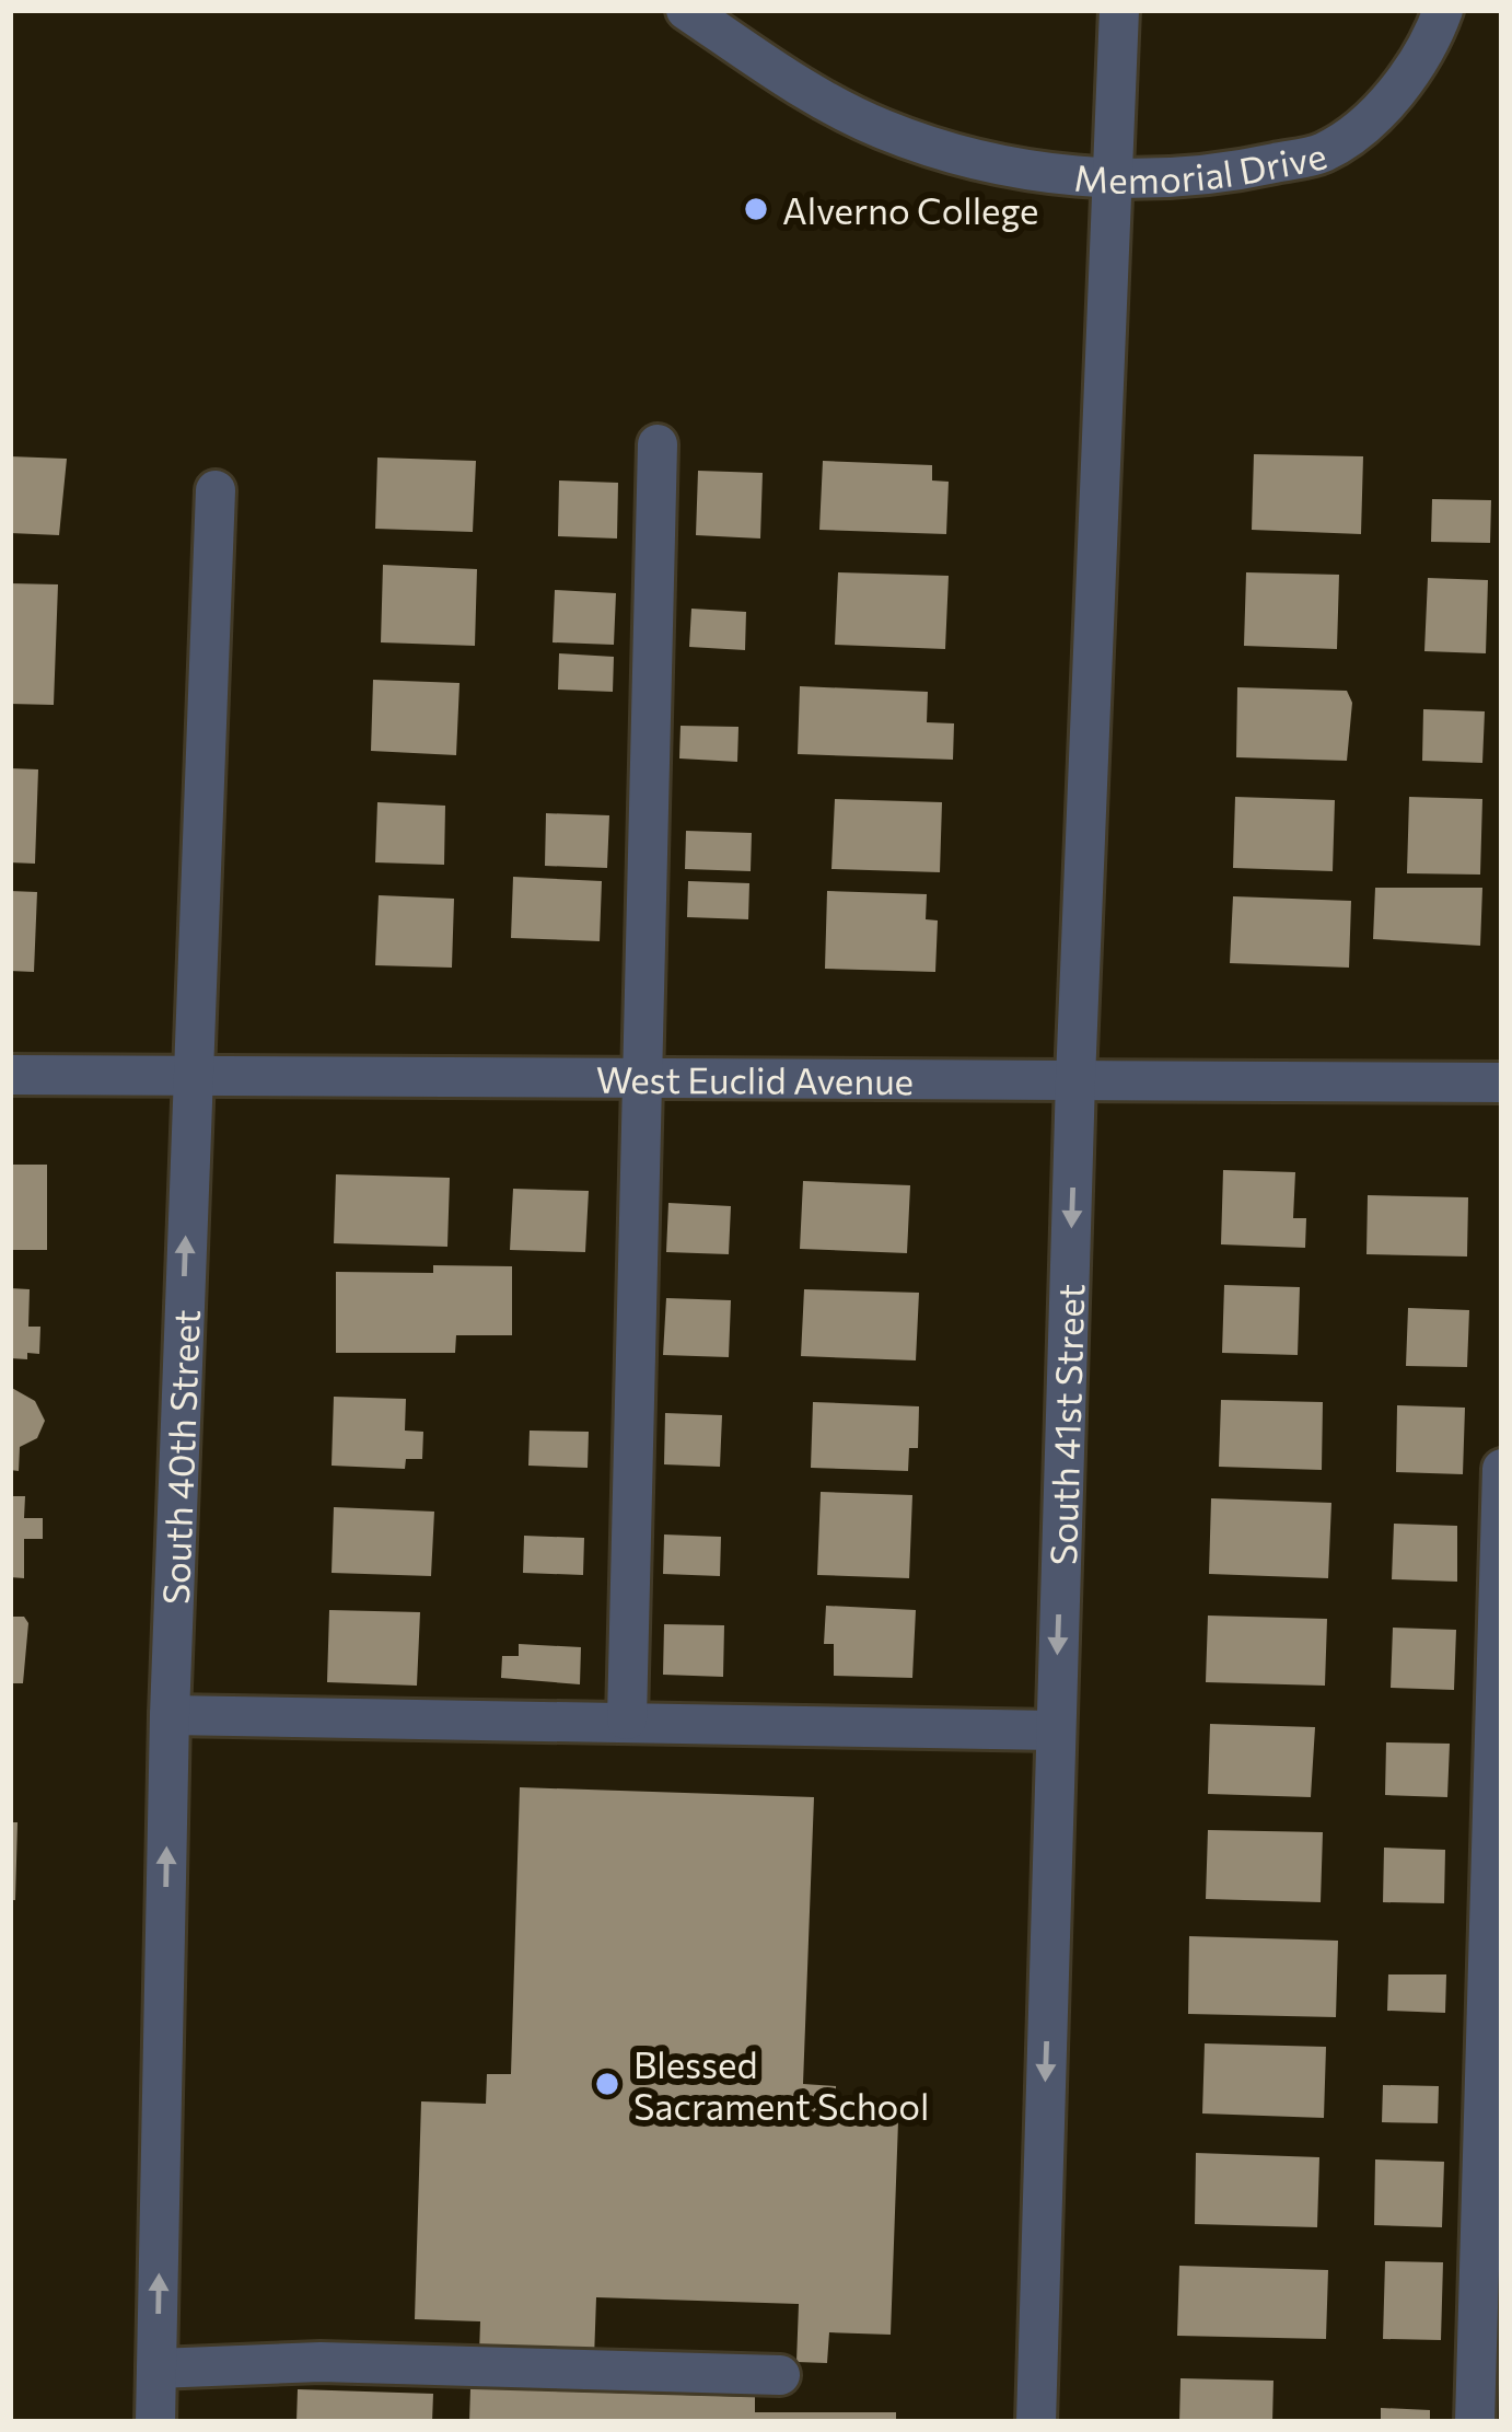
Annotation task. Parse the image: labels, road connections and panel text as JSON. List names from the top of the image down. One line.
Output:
{"streets":{"street":["Memorial Drive","West Euclid Avenue","South 41st Street","South 40th Street"]},"crossings":[["Memorial Drive","South 41st Street"],["West Euclid Avenue","South 41st Street"],["West Euclid Avenue","South 40th Street"]],"one_way":["South 41st Street","South 40th Street"],"places":["Alverno College","Blessed Sacrament School"]}
